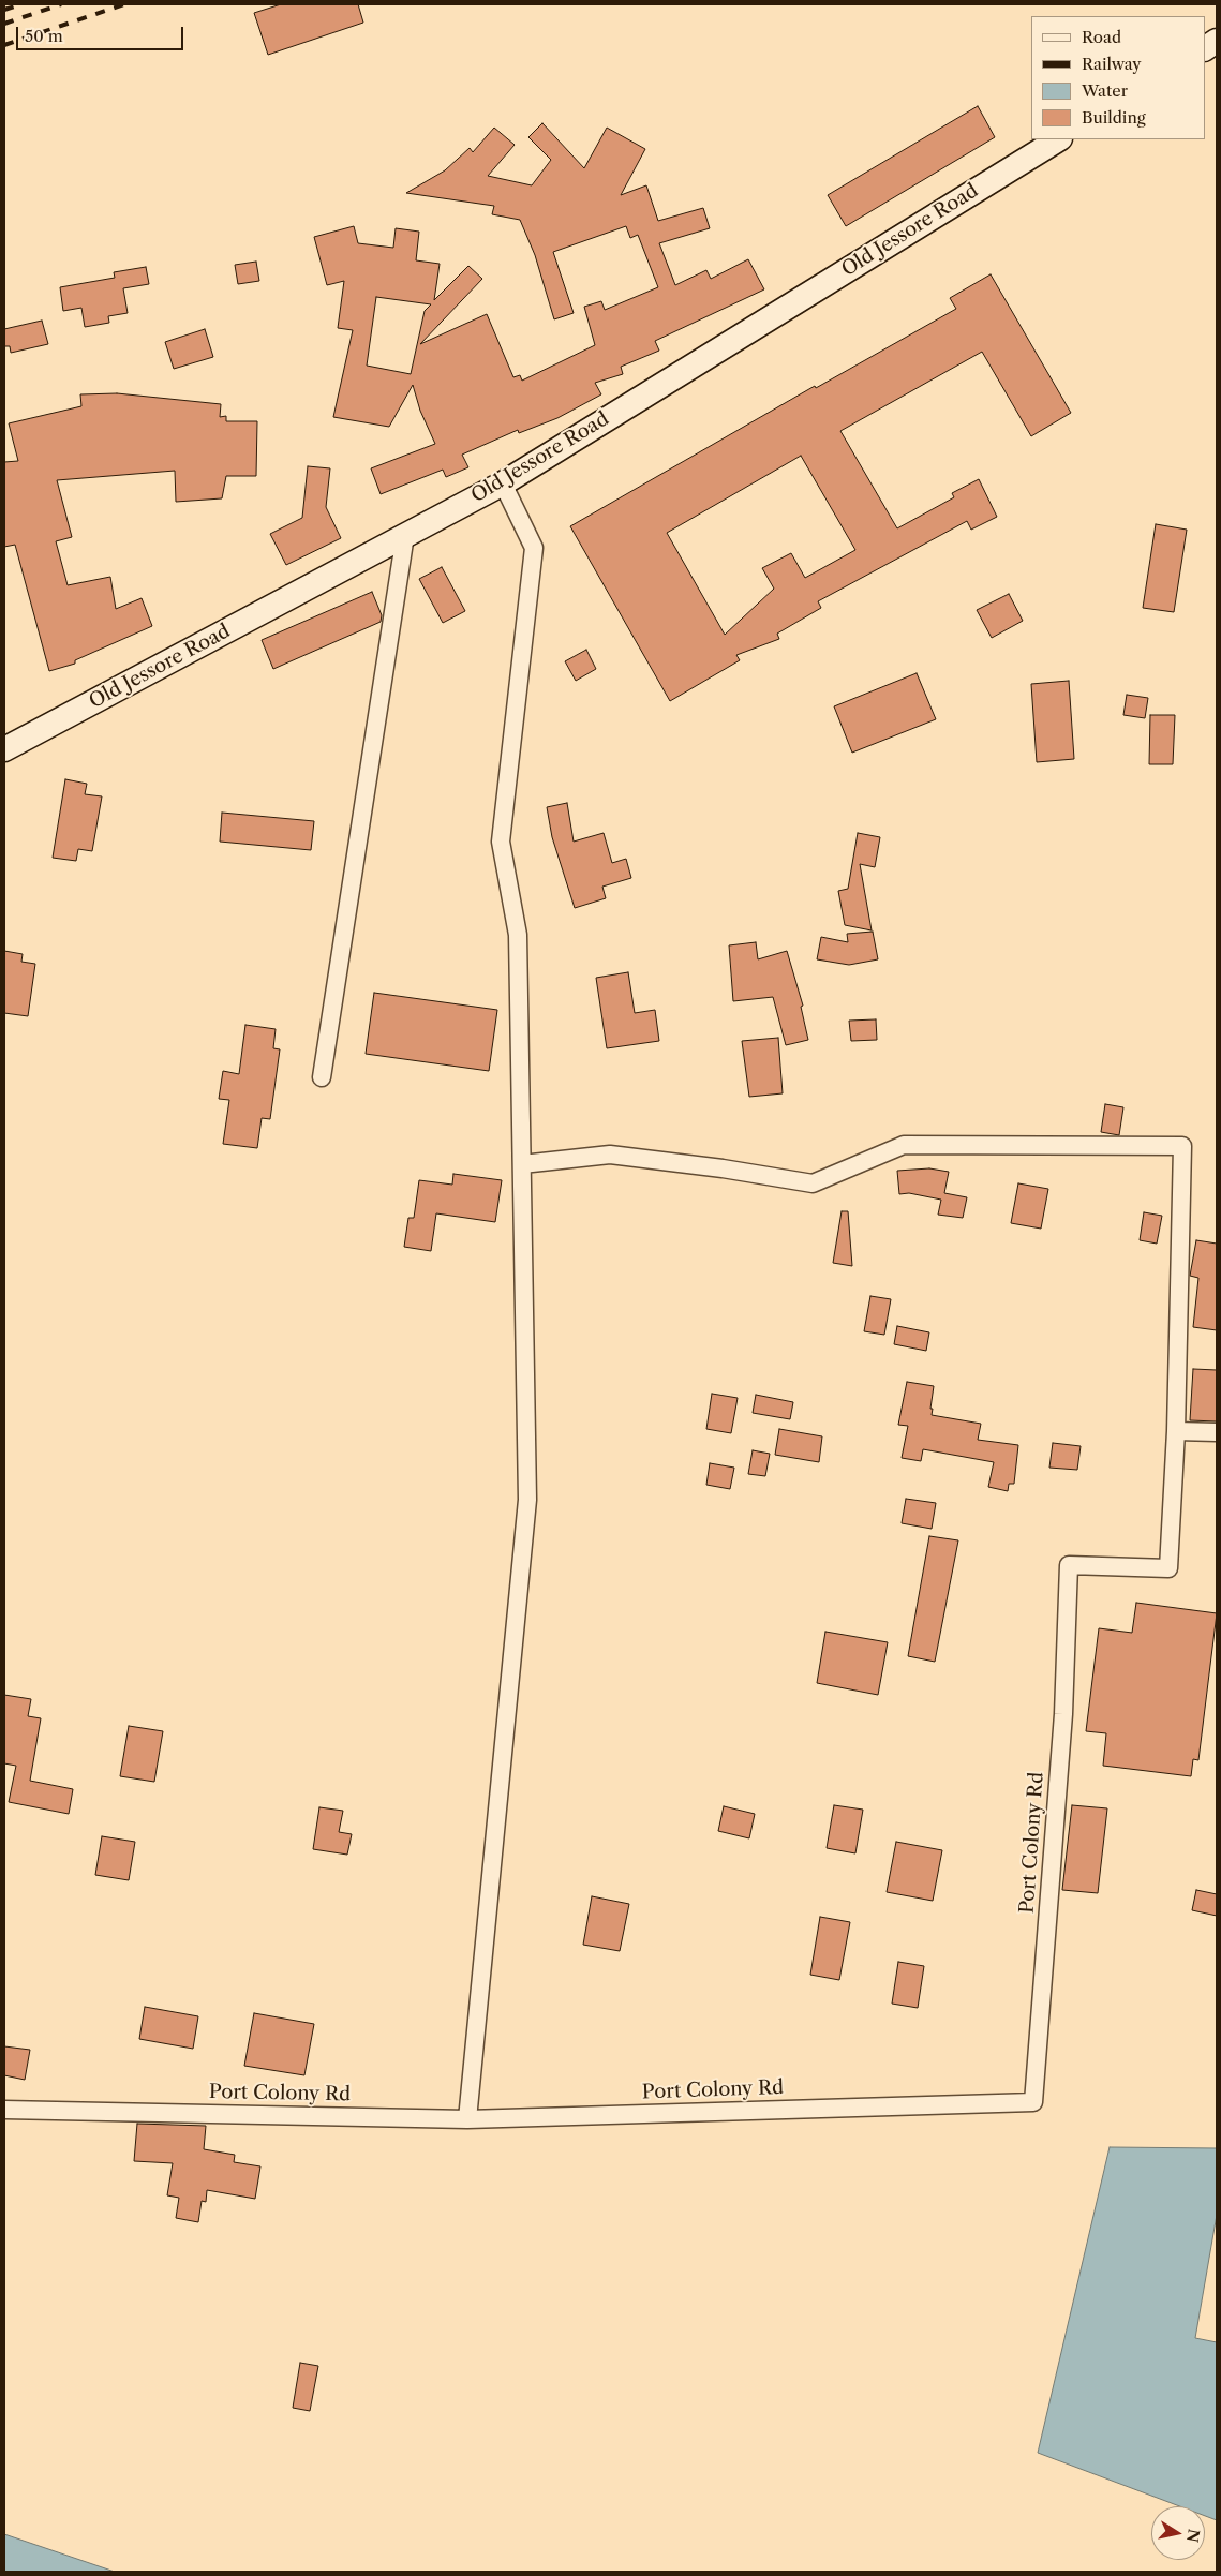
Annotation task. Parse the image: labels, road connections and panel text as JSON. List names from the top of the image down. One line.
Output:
{"streets":{"main road":["Old Jessore Road"],"street":["Port Colony Rd"]},"legend":["Road","Railway","Water","Building"],"scale_bar":"50 m","north":"right"}
